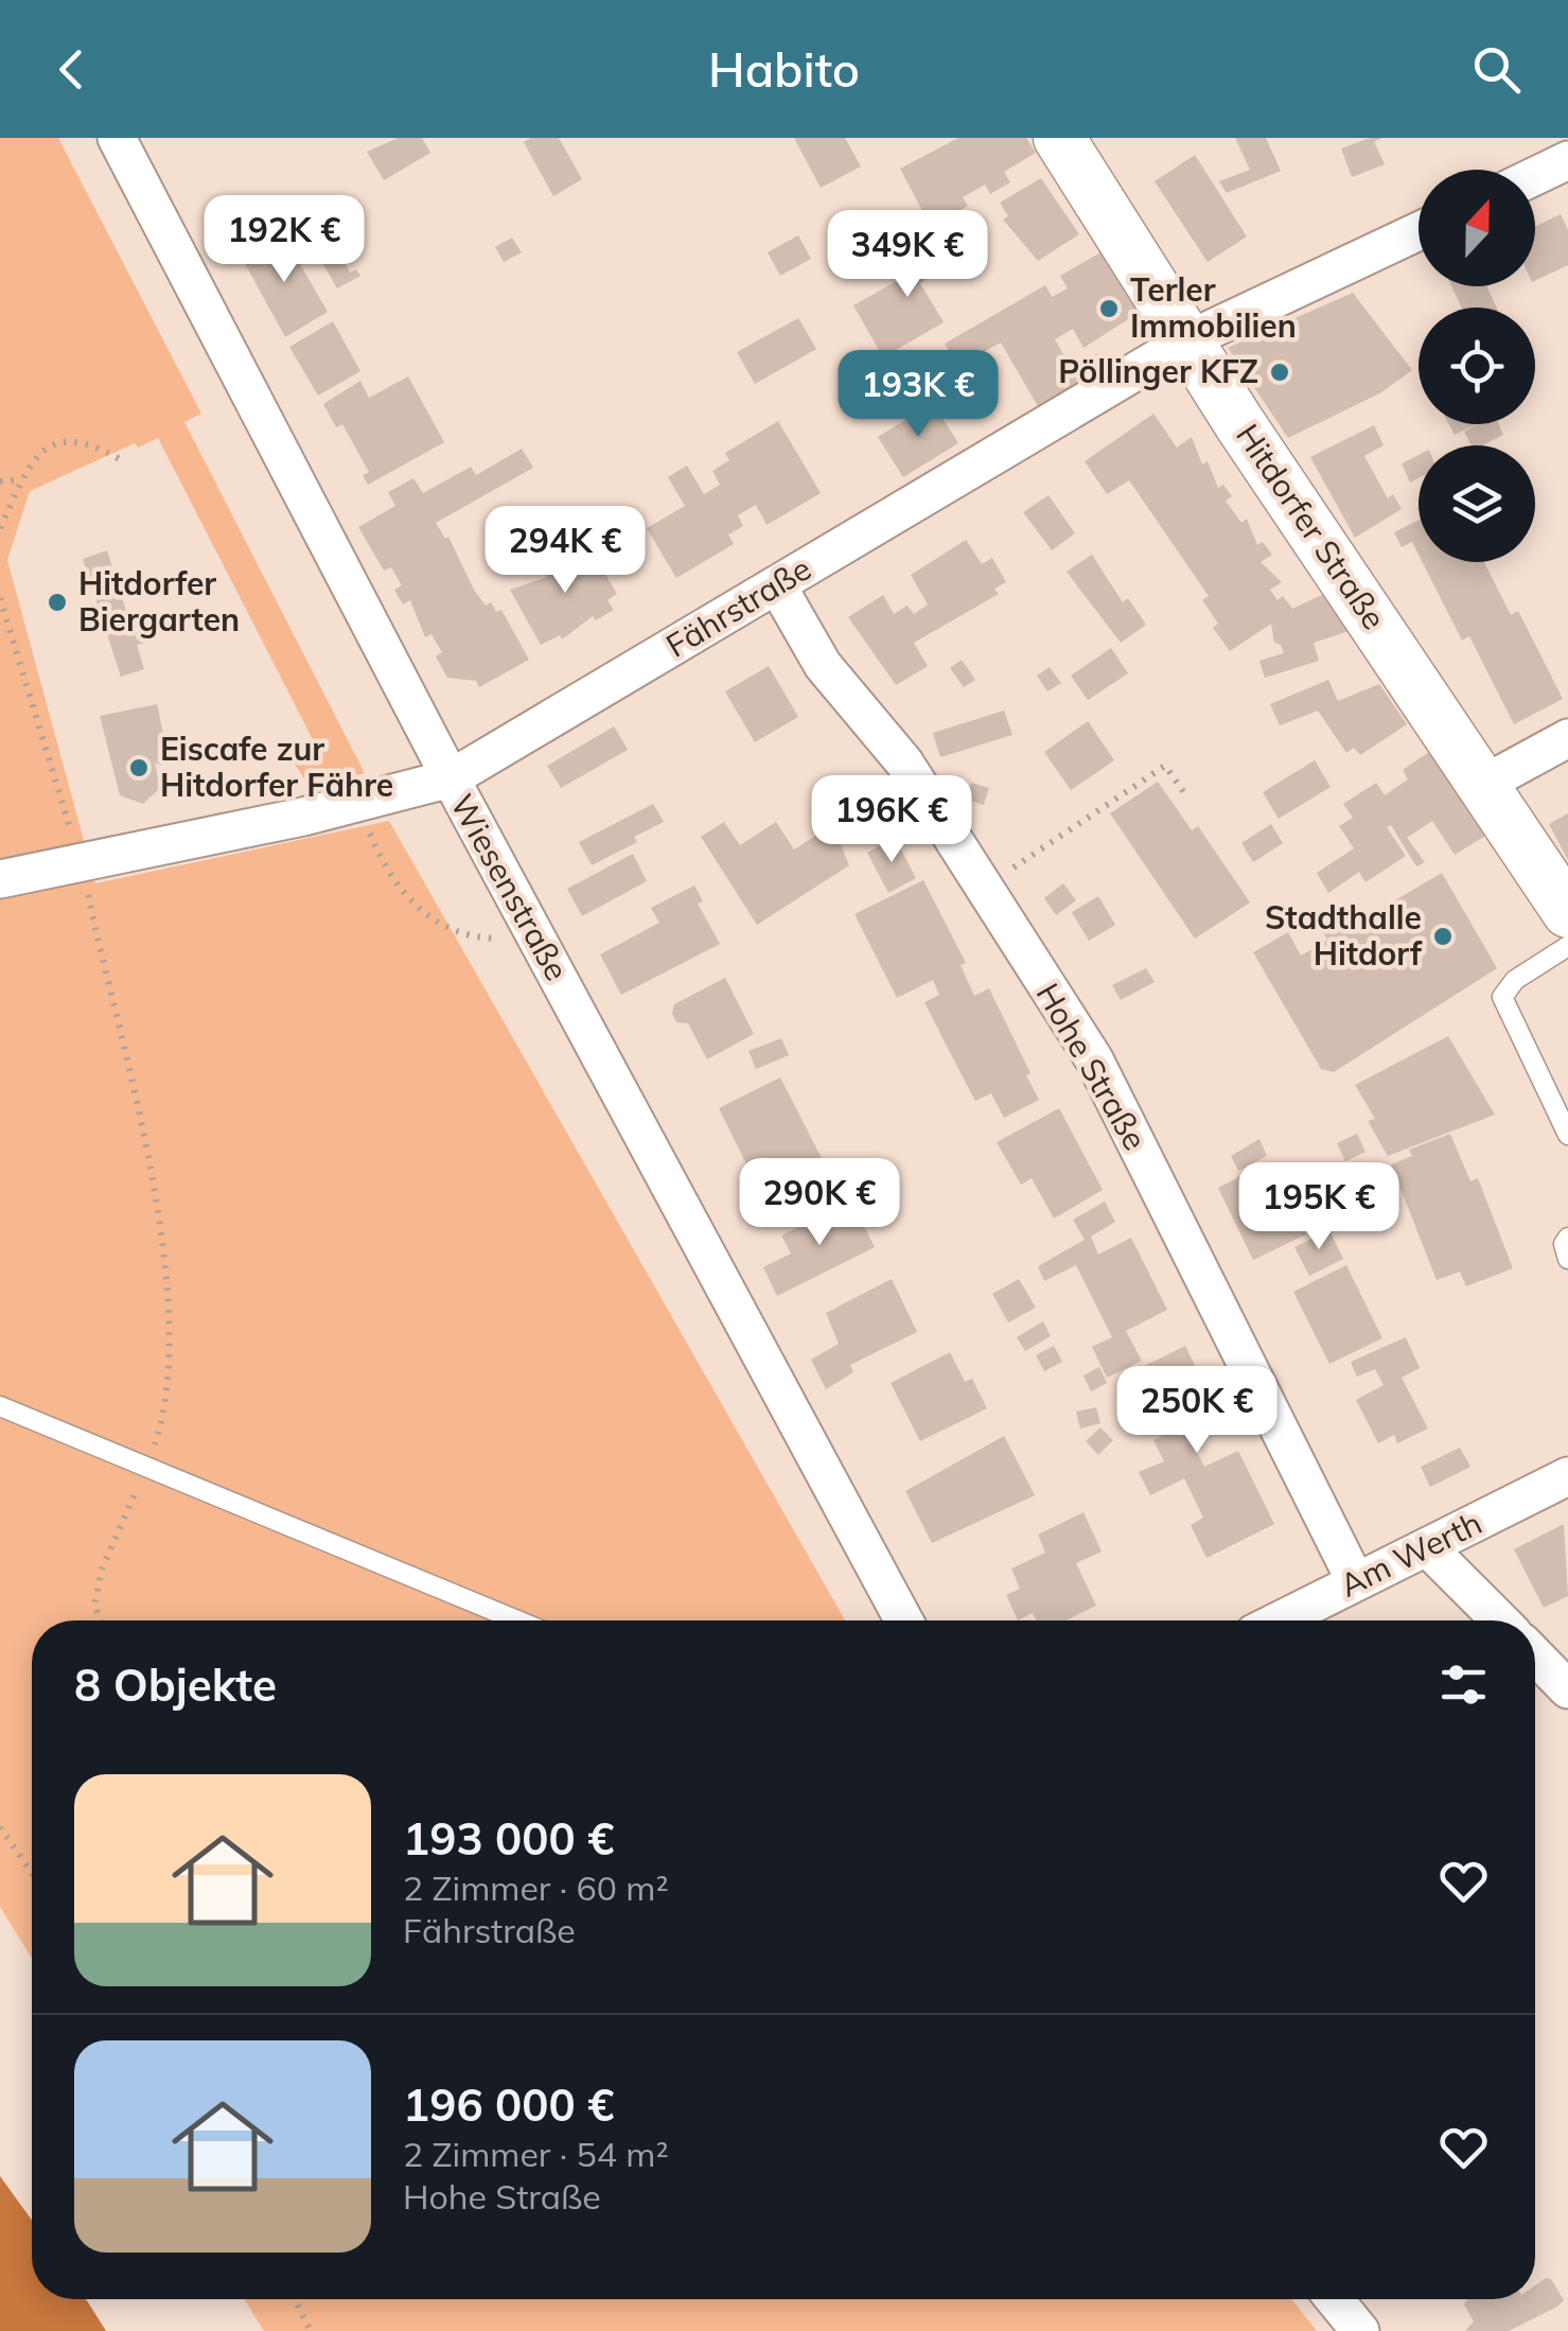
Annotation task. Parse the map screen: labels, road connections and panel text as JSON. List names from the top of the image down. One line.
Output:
{"streets":{"street":["Hitdorfer Straße","Fährstraße","Wiesenstraße","Hohe Straße","Am Werth"]},"crossings":[["Hitdorfer Straße","Fährstraße"],["Fährstraße","Wiesenstraße"],["Fährstraße","Hohe Straße"],["Hohe Straße","Am Werth"]],"places":["Terler Immobilien","Pöllinger KFZ","Hitdorfer Biergarten","Eiscafe zur Hitdorfer Fähre","Stadthalle Hitdorf"],"north":"top","page":{"header":"Habito","price":["192K €","349K €","193K €","294K €","196K €","290K €","195K €","250K €"],"heading":"8 Objekte","list":[{"name":"193 000 €","note":"2 Zimmer · 60 m² · Fährstraße"},{"name":"196 000 €","note":"2 Zimmer · 54 m² · Hohe Straße"}]}}
